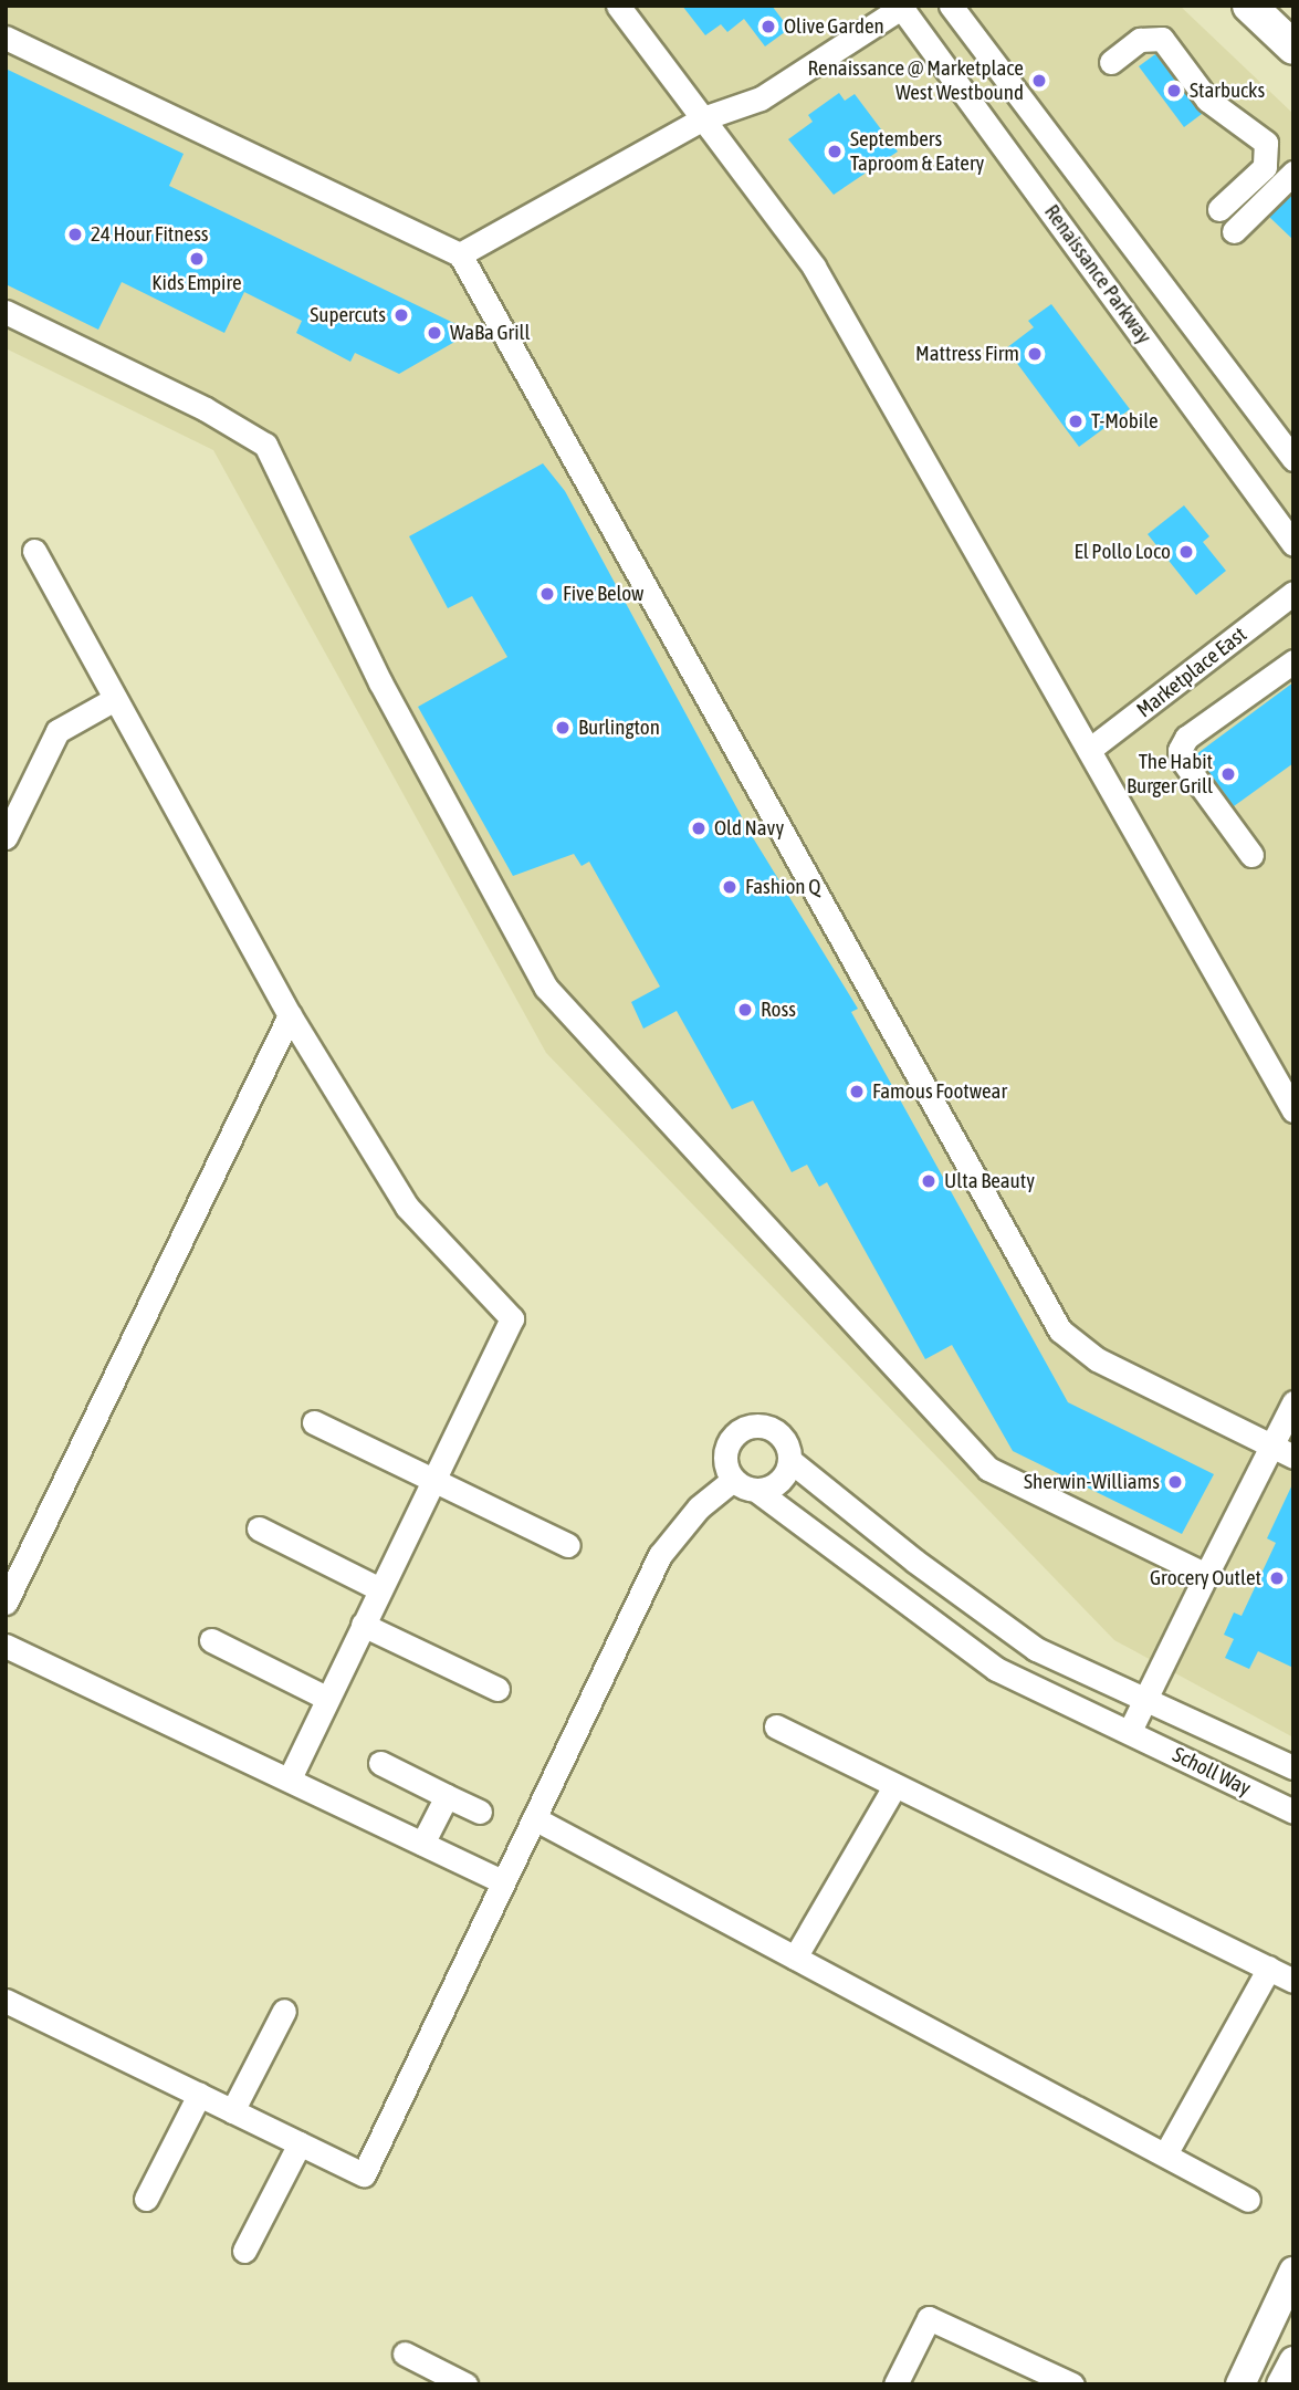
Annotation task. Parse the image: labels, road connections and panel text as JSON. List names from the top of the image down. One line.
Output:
{"streets":{"street":["Renaissance Parkway","Marketplace East","Scholl Way"]},"places":["Olive Garden","Renaissance @ Marketplace West Westbound","Starbucks","Septembers Taproom & Eatery","24 Hour Fitness","Kids Empire","Supercuts","WaBa Grill","Mattress Firm","T-Mobile","El Pollo Loco","Five Below","Burlington","The Habit Burger Grill","Old Navy","Fashion Q","Ross","Famous Footwear","Ulta Beauty","Sherwin-Williams","Grocery Outlet"]}
